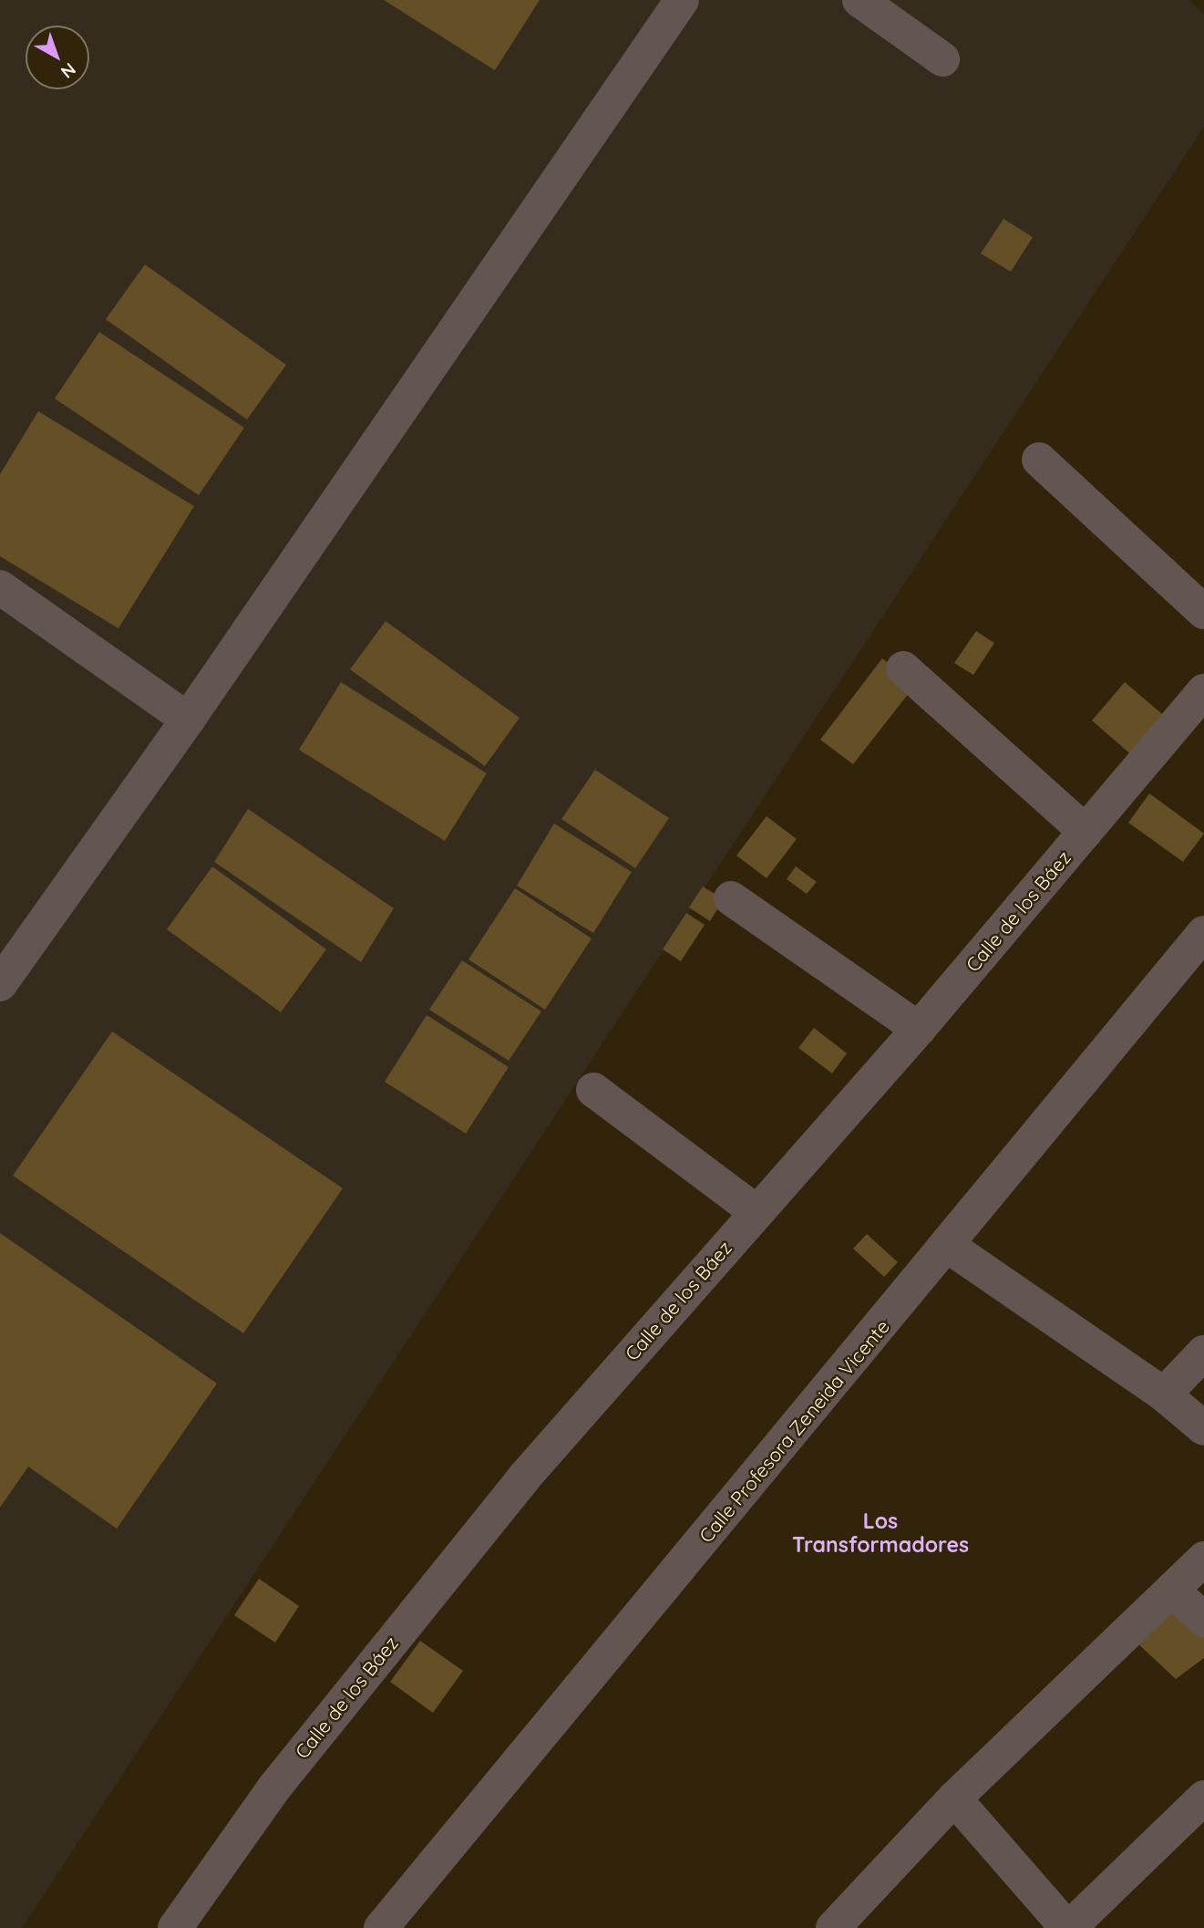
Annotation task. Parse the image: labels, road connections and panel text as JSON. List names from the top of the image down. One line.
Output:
{"streets":{"street":["Calle de los Báez","Calle Profesora Zeneida Vicente"]},"districts":["Los Transformadores"],"north":"bottom right"}
